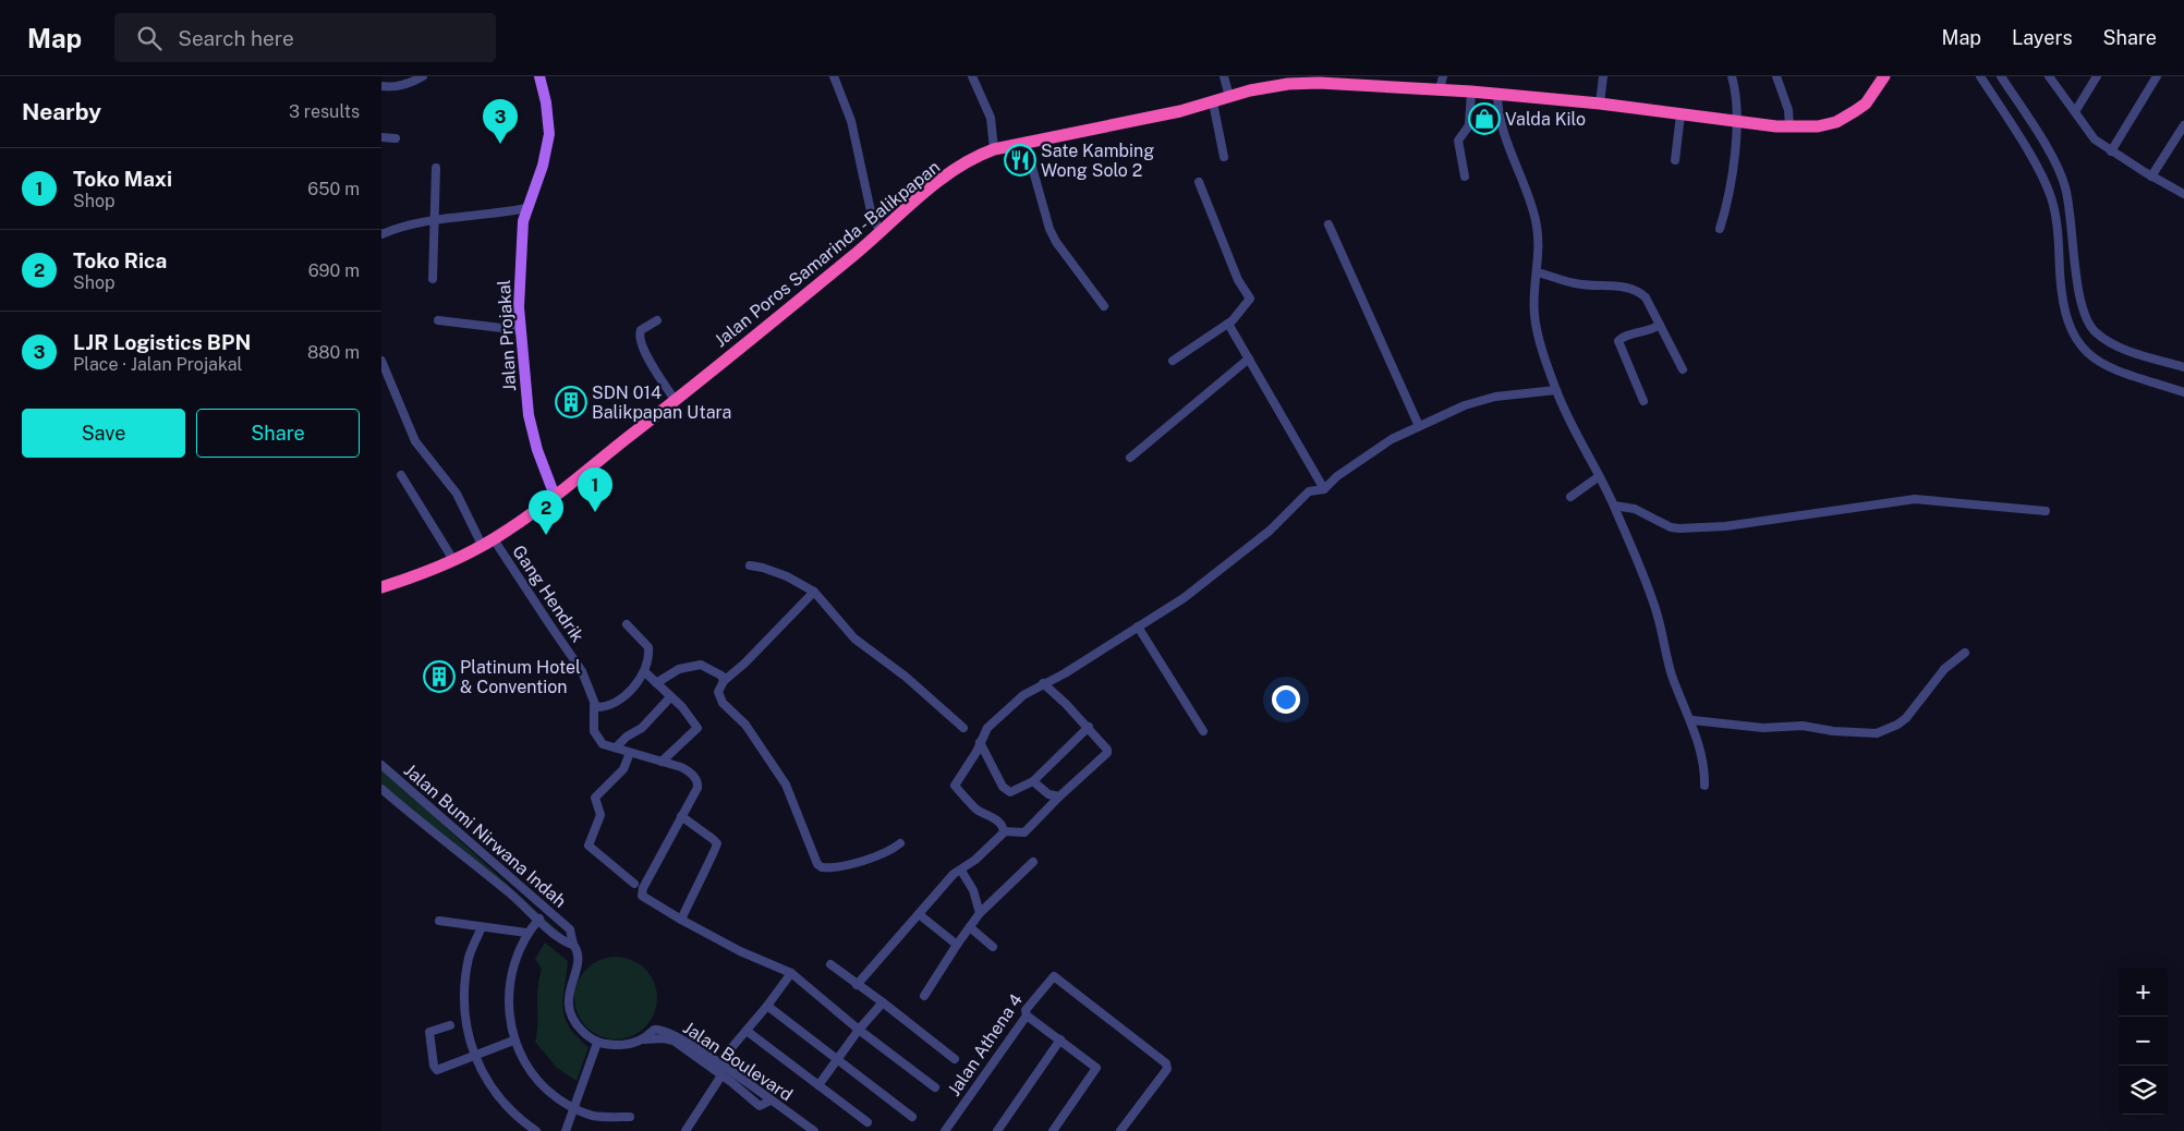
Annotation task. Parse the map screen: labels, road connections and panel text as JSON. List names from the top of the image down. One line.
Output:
{"streets":{"highway":["Jalan Poros Samarinda - Balikpapan"],"main road":["Jalan Projakal"],"street":["Gang Hendrik","Jalan Bumi Nirwana Indah","Jalan Athena 4","Jalan Boulevard"]},"crossings":[["Jalan Poros Samarinda - Balikpapan","Jalan Projakal"],["Jalan Poros Samarinda - Balikpapan","Gang Hendrik"]],"places":{"shop":["Valda Kilo"],"restaurant":["Sate Kambing Wong Solo 2"],"building":["SDN 014 Balikpapan Utara","Platinum Hotel & Convention"]},"page":{"header":"Map","search":"Search here","nav":["Map","Layers","Share"],"heading":["Nearby","3 results"],"pins":["3","1","2"],"list":[{"mark":"1","name":"Toko Maxi","note":"Shop","value":"650 m"},{"mark":"2","name":"Toko Rica","note":"Shop","value":"690 m"},{"mark":"3","name":"LJR Logistics BPN","note":"Place · Jalan Projakal","value":"880 m"}],"buttons":["Save","Share"],"map_buttons":["+","−"]}}
